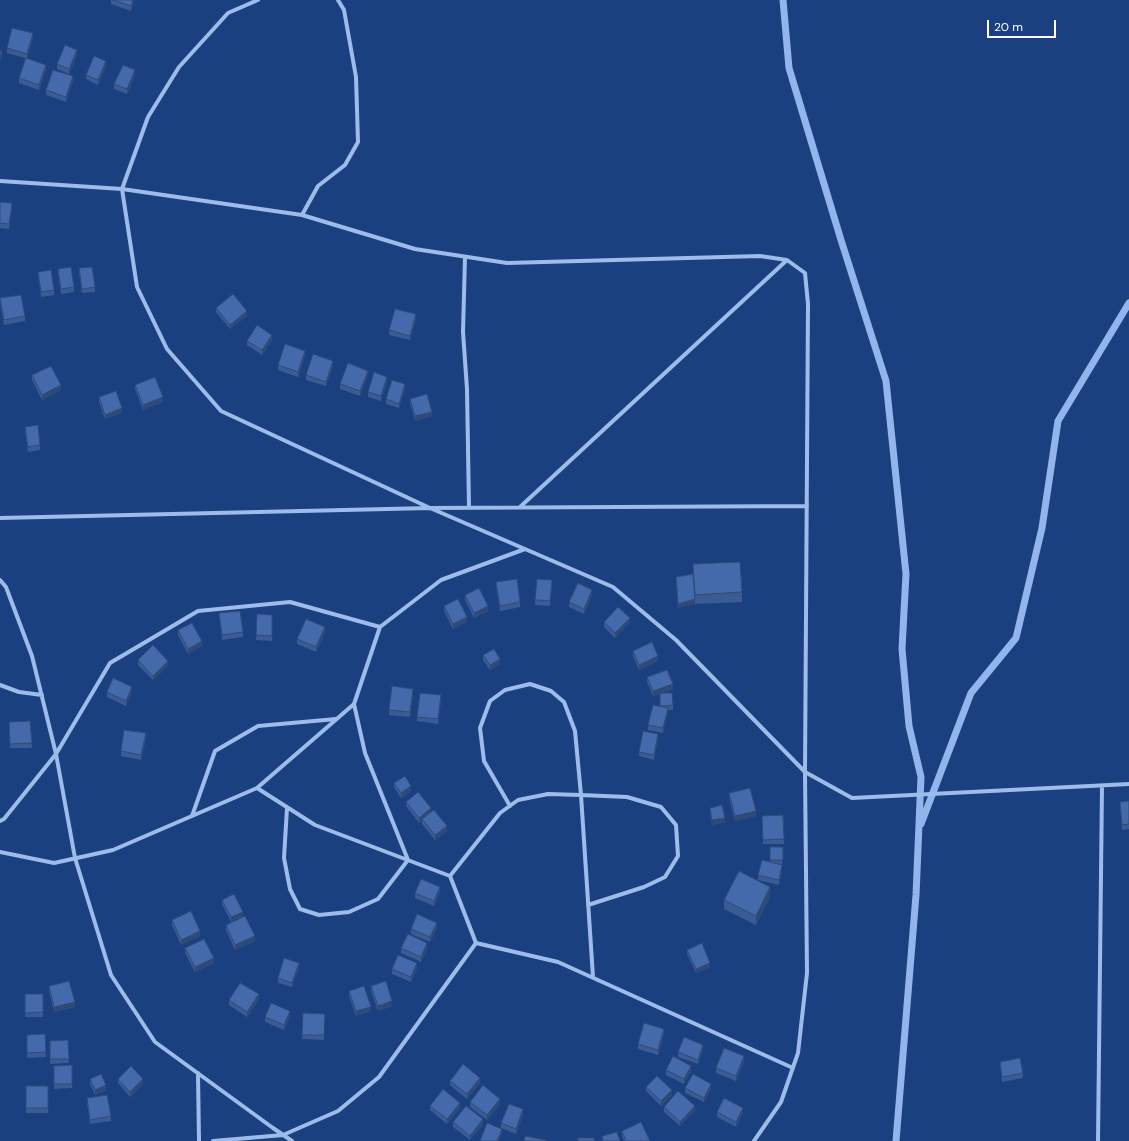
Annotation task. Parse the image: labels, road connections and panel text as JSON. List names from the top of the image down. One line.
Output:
{"scale_bar":"20 m"}
